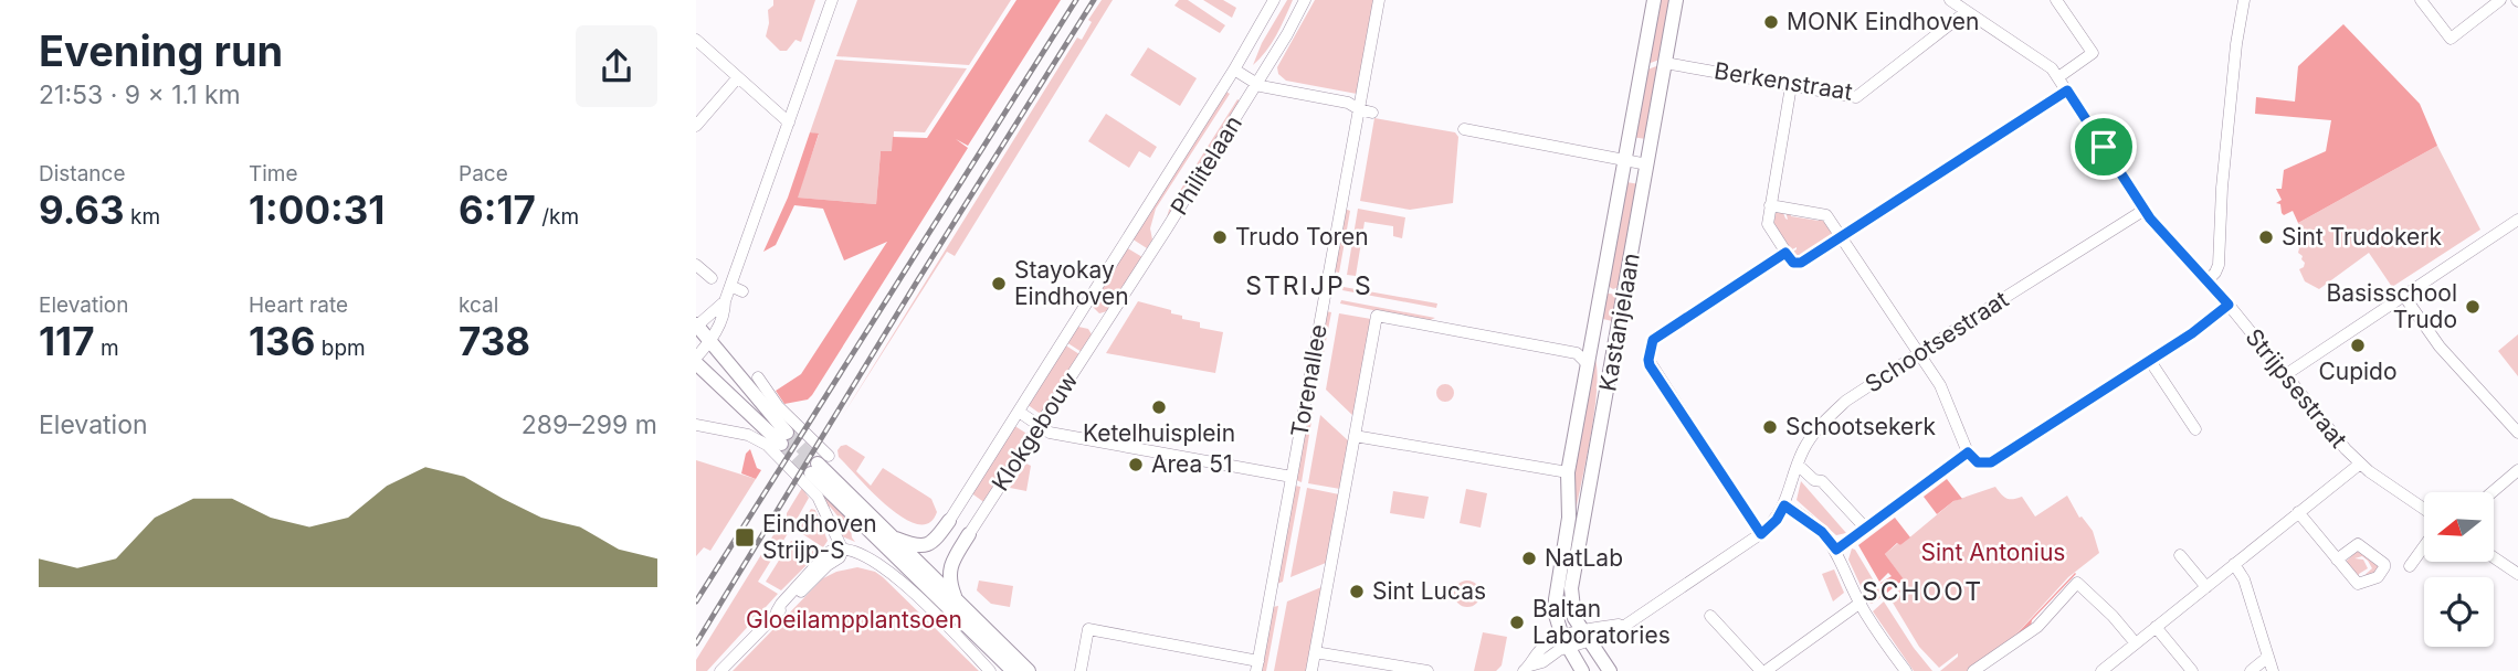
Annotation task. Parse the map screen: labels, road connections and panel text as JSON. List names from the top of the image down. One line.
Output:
{"streets":{"main road":["Kastanjelaan"],"street":["Berkenstraat","Philitelaan","Schootsestraat","Torenallee","Strijpsestraat","Klokgebouw"]},"crossings":[["Berkenstraat","Kastanjelaan"],["Berkenstraat","Strijpsestraat"],["Philitelaan","Klokgebouw"],["Kastanjelaan","Schootsestraat"],["Schootsestraat","Strijpsestraat"]],"districts":["STRIJP S","SCHOOT"],"parks":["Sint Antonius","Gloeilampplantsoen"],"places":{"other":["MONK Eindhoven","Trudo Toren","Sint Trudokerk","Stayokay Eindhoven","Basisschool Trudo","Cupido","Ketelhuisplein","Schootsekerk","Area 51","NatLab","Sint Lucas","Baltan Laboratories"],"transit":["Eindhoven Strijp-S"]},"north":"left","page":{"heading":["Evening run","21:53 · 9 × 1.1 km"],"stats":[["Distance","9.63 km"],["Time","1:00:31"],["Pace","6:17 /km"],["Elevation","117 m"],["Heart rate","136 bpm"],["kcal","738"]],"chart":["Elevation","289–299 m"]}}
